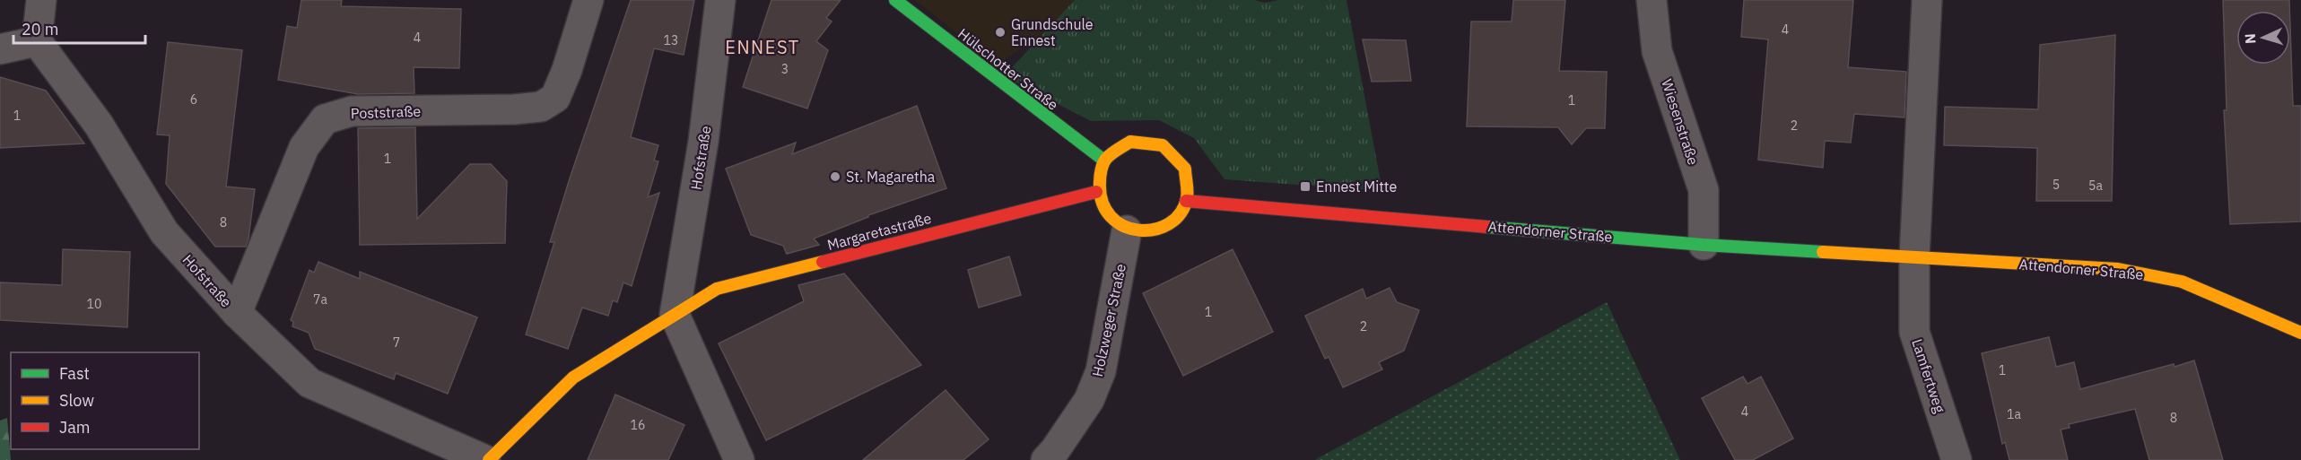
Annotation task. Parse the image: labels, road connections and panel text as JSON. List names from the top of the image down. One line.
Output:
{"streets":{"street":["Hülschotter Straße","Poststraße","Wiesenstraße","Hofstraße","Margaretastraße","Attendorner Straße","Holzweger Straße","Lamfertweg"]},"crossings":[["Hülschotter Straße","Margaretastraße"],["Hülschotter Straße","Attendorner Straße"],["Hülschotter Straße","Holzweger Straße"],["Poststraße","Hofstraße"],["Wiesenstraße","Attendorner Straße"],["Hofstraße","Margaretastraße"],["Margaretastraße","Attendorner Straße"],["Margaretastraße","Holzweger Straße"],["Attendorner Straße","Holzweger Straße"],["Attendorner Straße","Lamfertweg"]],"districts":["ENNEST"],"places":{"other":["Grundschule Ennest","St. Magaretha"],"transit":["Ennest Mitte"]},"house_numbers":["4","4","13","3","6","1","1","2","1","5","5a","8","7a","10","1","2","7","1","4","1a","8","16"],"legend":["Fast","Slow","Jam"],"scale_bar":"20 m","north":"left"}
